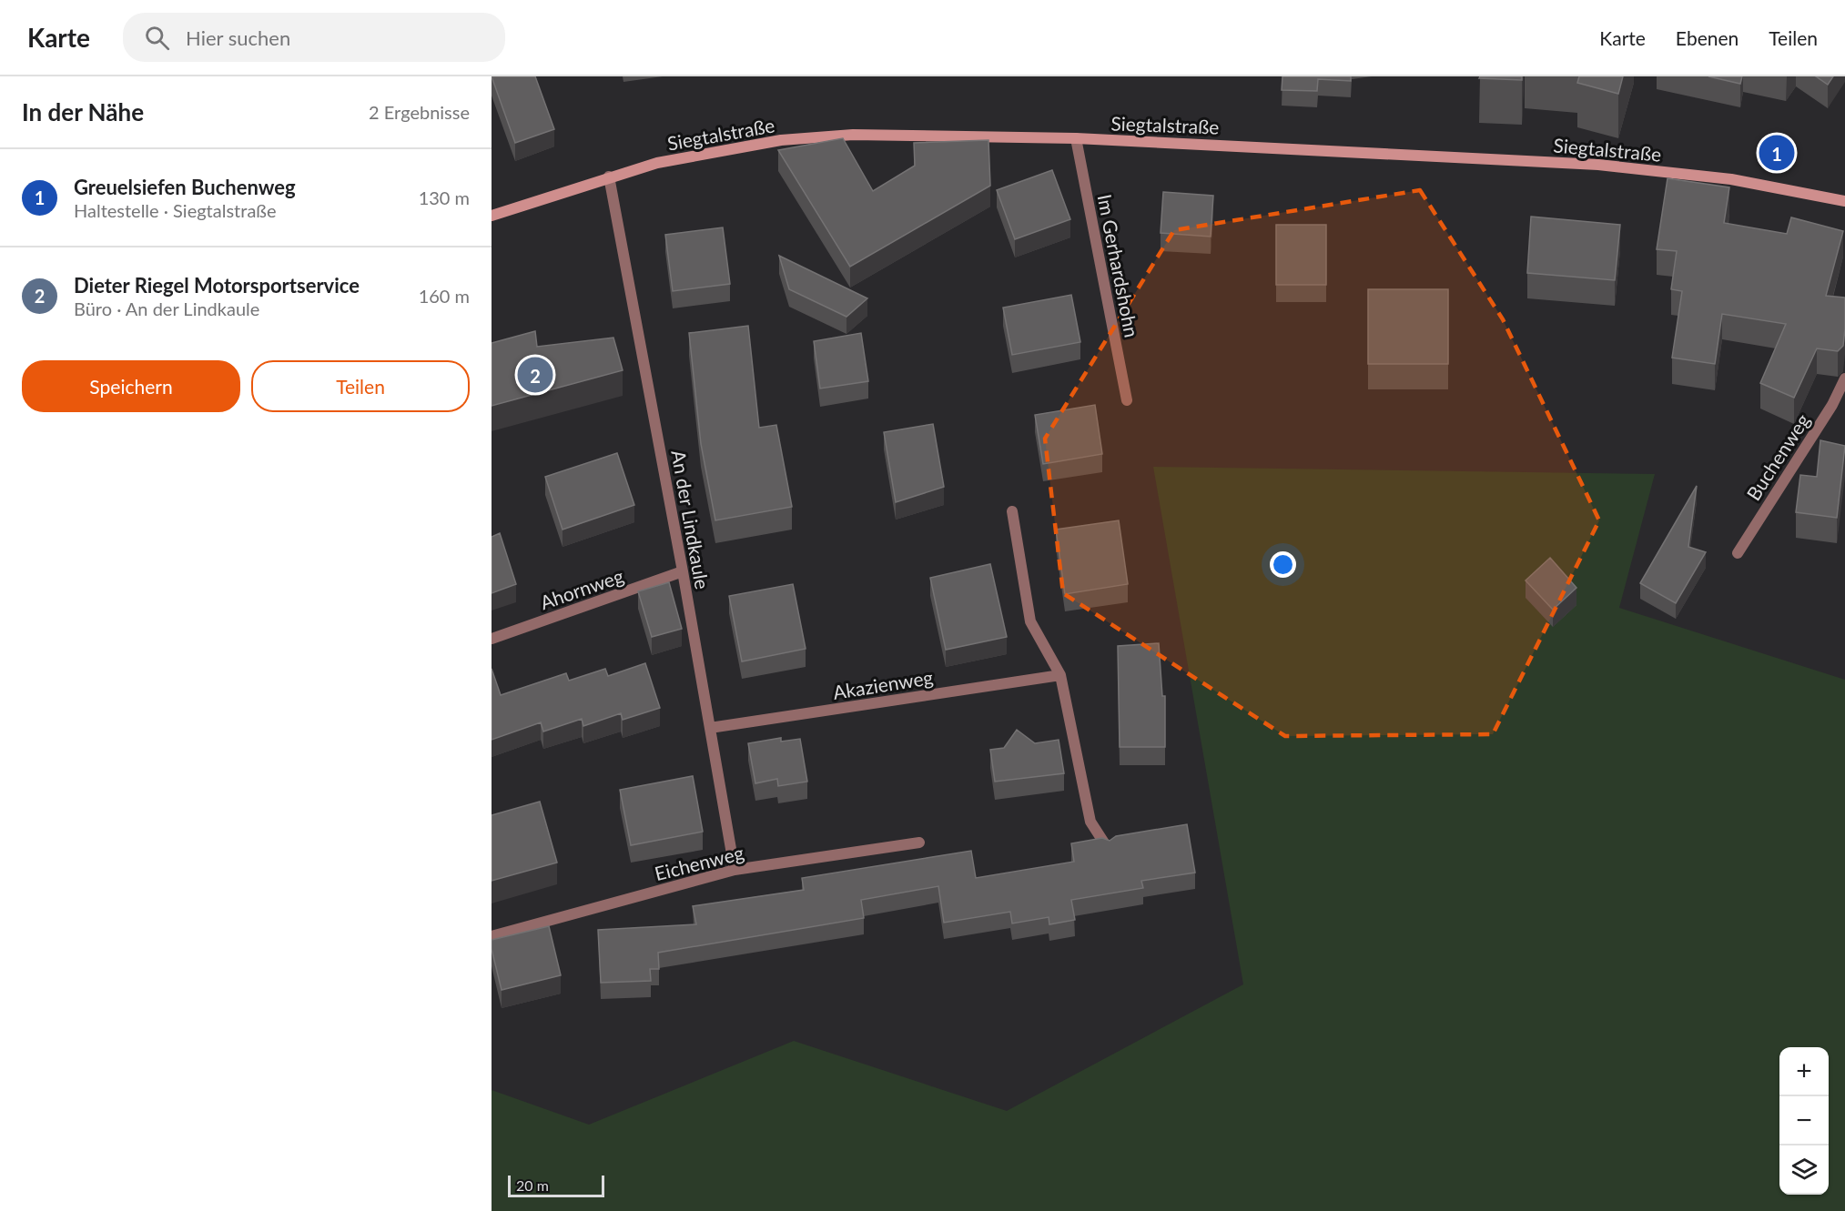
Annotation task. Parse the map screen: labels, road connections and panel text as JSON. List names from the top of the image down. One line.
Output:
{"streets":{"main road":["Siegtalstraße"],"street":["Im Gerhardshohn","Buchenweg","An der Lindkaule","Ahornweg","Akazienweg","Eichenweg"]},"crossings":[["Siegtalstraße","Im Gerhardshohn"],["Siegtalstraße","An der Lindkaule"],["An der Lindkaule","Ahornweg"],["An der Lindkaule","Akazienweg"],["An der Lindkaule","Eichenweg"]],"scale_bar":"20 m","page":{"header":"Karte","search":"Hier suchen","nav":["Karte","Ebenen","Teilen"],"heading":["In der Nähe","2 Ergebnisse"],"pins":["1","2"],"list":[{"mark":"1","name":"Greuelsiefen Buchenweg","note":"Haltestelle · Siegtalstraße","value":"130 m"},{"mark":"2","name":"Dieter Riegel Motorsportservice","note":"Büro · An der Lindkaule","value":"160 m"}],"buttons":["Speichern","Teilen"],"map_buttons":["+","−"],"scale":"20 m"}}
